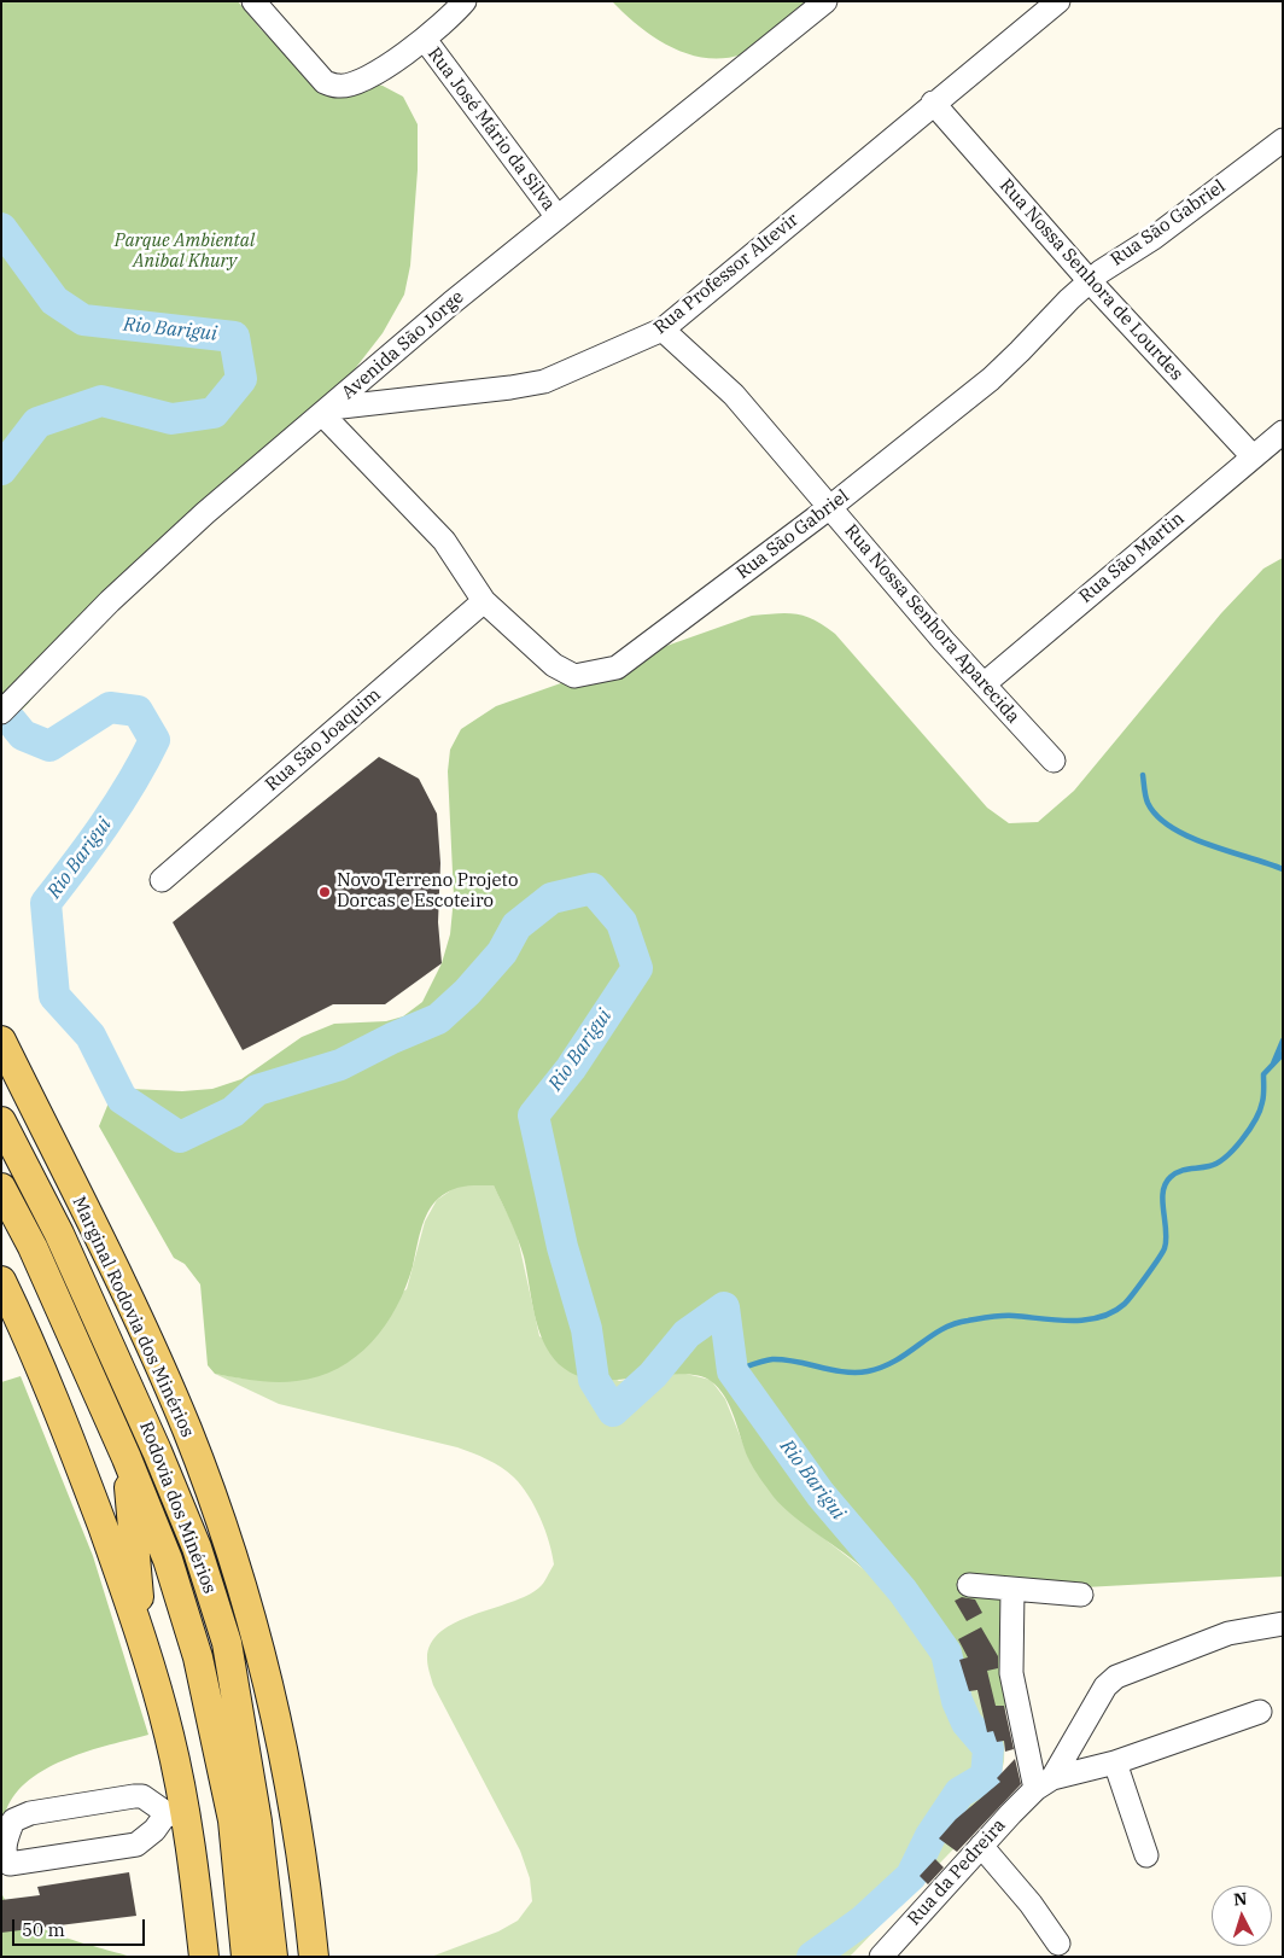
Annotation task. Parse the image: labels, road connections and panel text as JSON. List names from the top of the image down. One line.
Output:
{"streets":{"main road":["Marginal Rodovia dos Minérios","Rodovia dos Minérios"],"street":["Rua José Mário da Silva","Rua São Gabriel","Rua Professor Altevir","Rua Nossa Senhora de Lourdes","Avenida São Jorge","Rua São Martin","Rua Nossa Senhora Aparecida","Rua São Joaquim","Rua da Pedreira"]},"crossings":[["Rua José Mário da Silva","Avenida São Jorge"],["Rua São Gabriel","Rua Professor Altevir"],["Rua São Gabriel","Rua Nossa Senhora de Lourdes"],["Rua São Gabriel","Avenida São Jorge"],["Rua São Gabriel","Rua Nossa Senhora Aparecida"],["Rua São Gabriel","Rua São Joaquim"],["Rua Professor Altevir","Rua Nossa Senhora de Lourdes"],["Rua Professor Altevir","Avenida São Jorge"],["Rua Professor Altevir","Rua Nossa Senhora Aparecida"],["Rua Nossa Senhora de Lourdes","Rua São Martin"],["Rua São Martin","Rua Nossa Senhora Aparecida"]],"water":["Rio Barigui"],"parks":["Parque Ambiental Anibal Khury"],"places":["Novo Terreno Projeto Dorcas e Escoteiro"],"scale_bar":"50 m","north":"top"}
